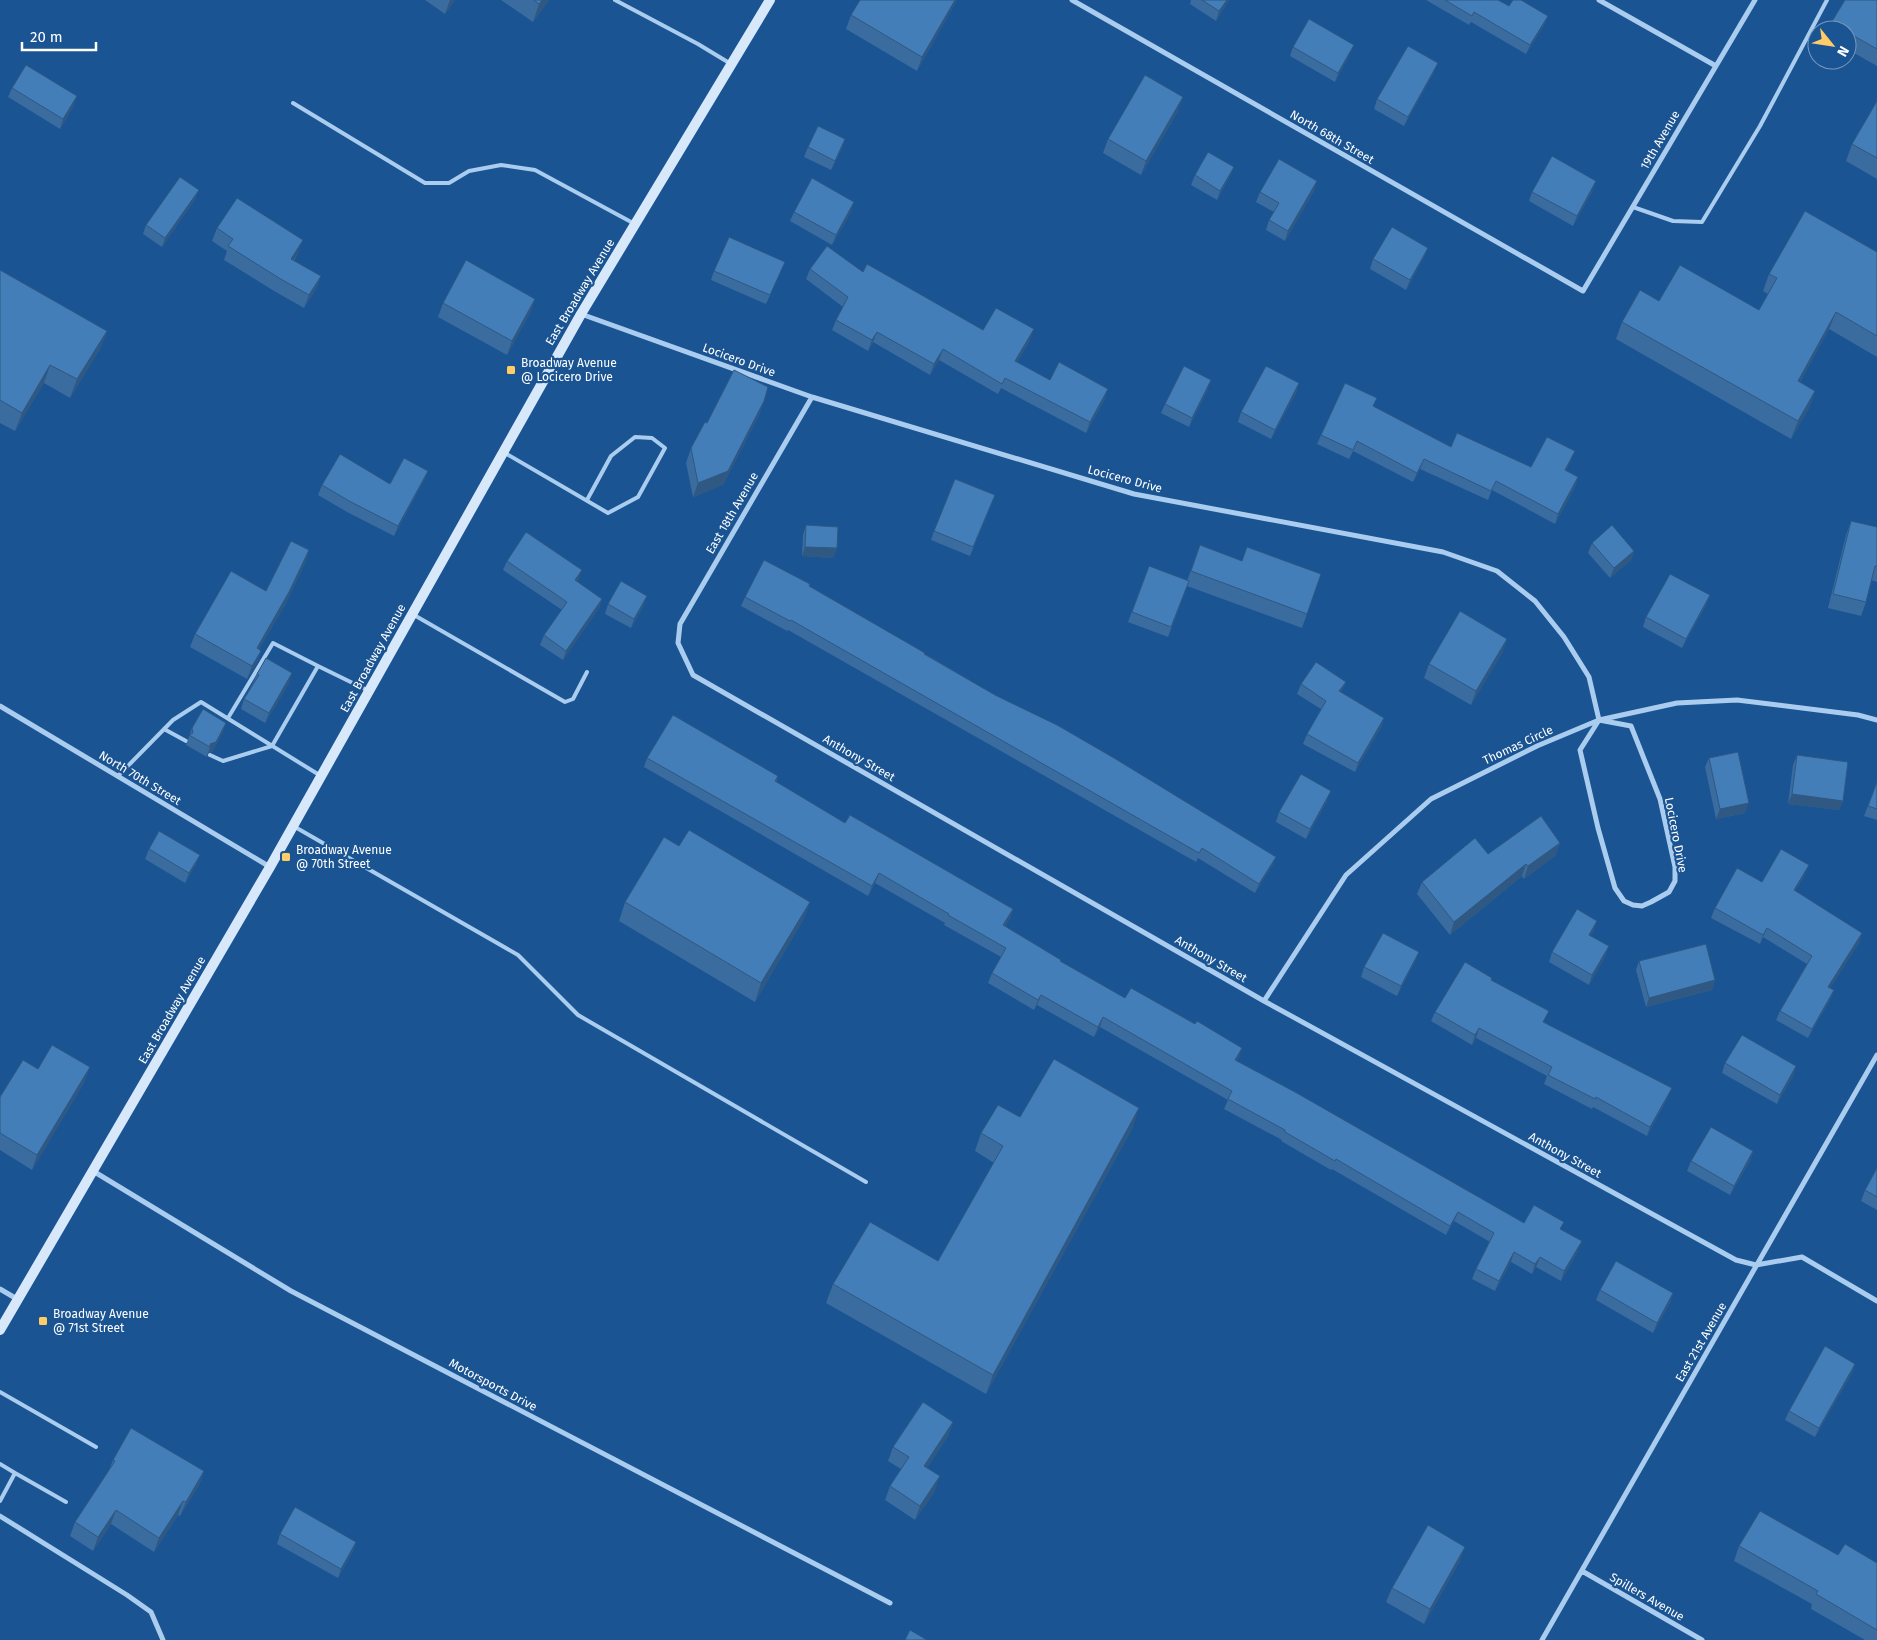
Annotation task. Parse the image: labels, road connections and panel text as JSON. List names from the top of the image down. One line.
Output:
{"streets":{"main road":["East Broadway Avenue"],"street":["North 68th Street","19th Avenue","Locicero Drive","East 18th Avenue","Thomas Circle","Anthony Street","North 70th Street","East 21st Avenue","Motorsports Drive","Spillers Avenue"]},"crossings":[["North 68th Street","19th Avenue"],["East Broadway Avenue","Locicero Drive"],["East Broadway Avenue","North 70th Street"],["East Broadway Avenue","Motorsports Drive"],["Locicero Drive","East 18th Avenue"],["Locicero Drive","Thomas Circle"],["East 18th Avenue","Anthony Street"],["Thomas Circle","Anthony Street"],["Anthony Street","East 21st Avenue"],["East 21st Avenue","Spillers Avenue"]],"places":{"transit":["Broadway Avenue @ Locicero Drive","Broadway Avenue @ 70th Street","Broadway Avenue @ 71st Street"]},"scale_bar":"20 m","north":"bottom right"}
